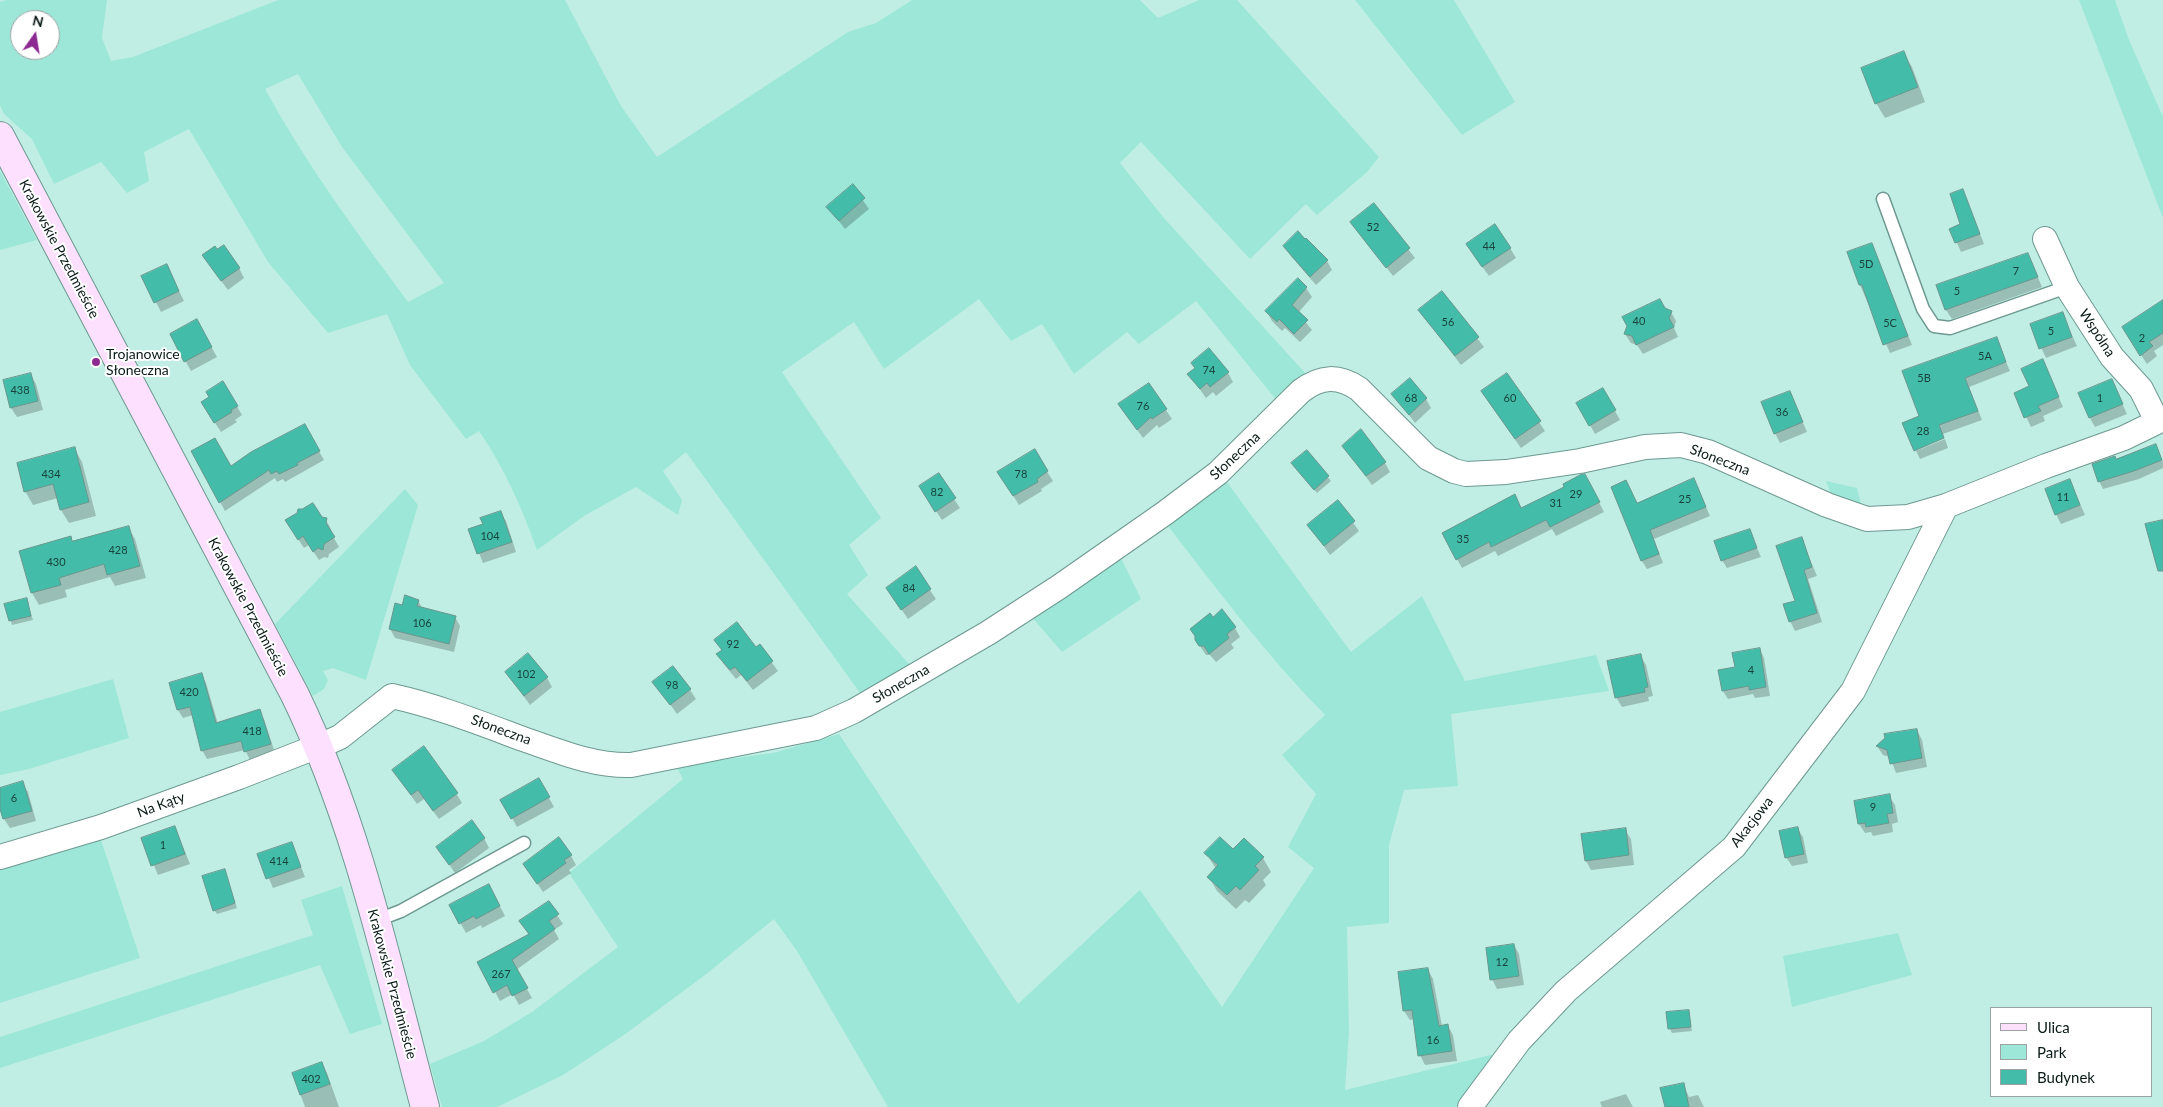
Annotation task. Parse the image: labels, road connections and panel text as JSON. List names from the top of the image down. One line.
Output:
{"streets":{"main road":["Krakowskie Przedmieście"],"street":["Wspólna","Słoneczna","Na Kąty","Akacjowa"]},"crossings":[["Krakowskie Przedmieście","Słoneczna"],["Krakowskie Przedmieście","Na Kąty"],["Wspólna","Słoneczna"],["Słoneczna","Na Kąty"],["Słoneczna","Akacjowa"]],"places":["Trojanowice Słoneczna"],"house_numbers":["52","44","5D","7","5","40","56","5C","5","2","5A","74","5B","438","68","60","1","76","36","28","434","78","82","29","11","25","31","104","35","428","430","84","106","92","4","102","98","420","418","6","9","1","414","12","267","16","402"],"legend":["Ulica","Park","Budynek"],"north":"top"}
